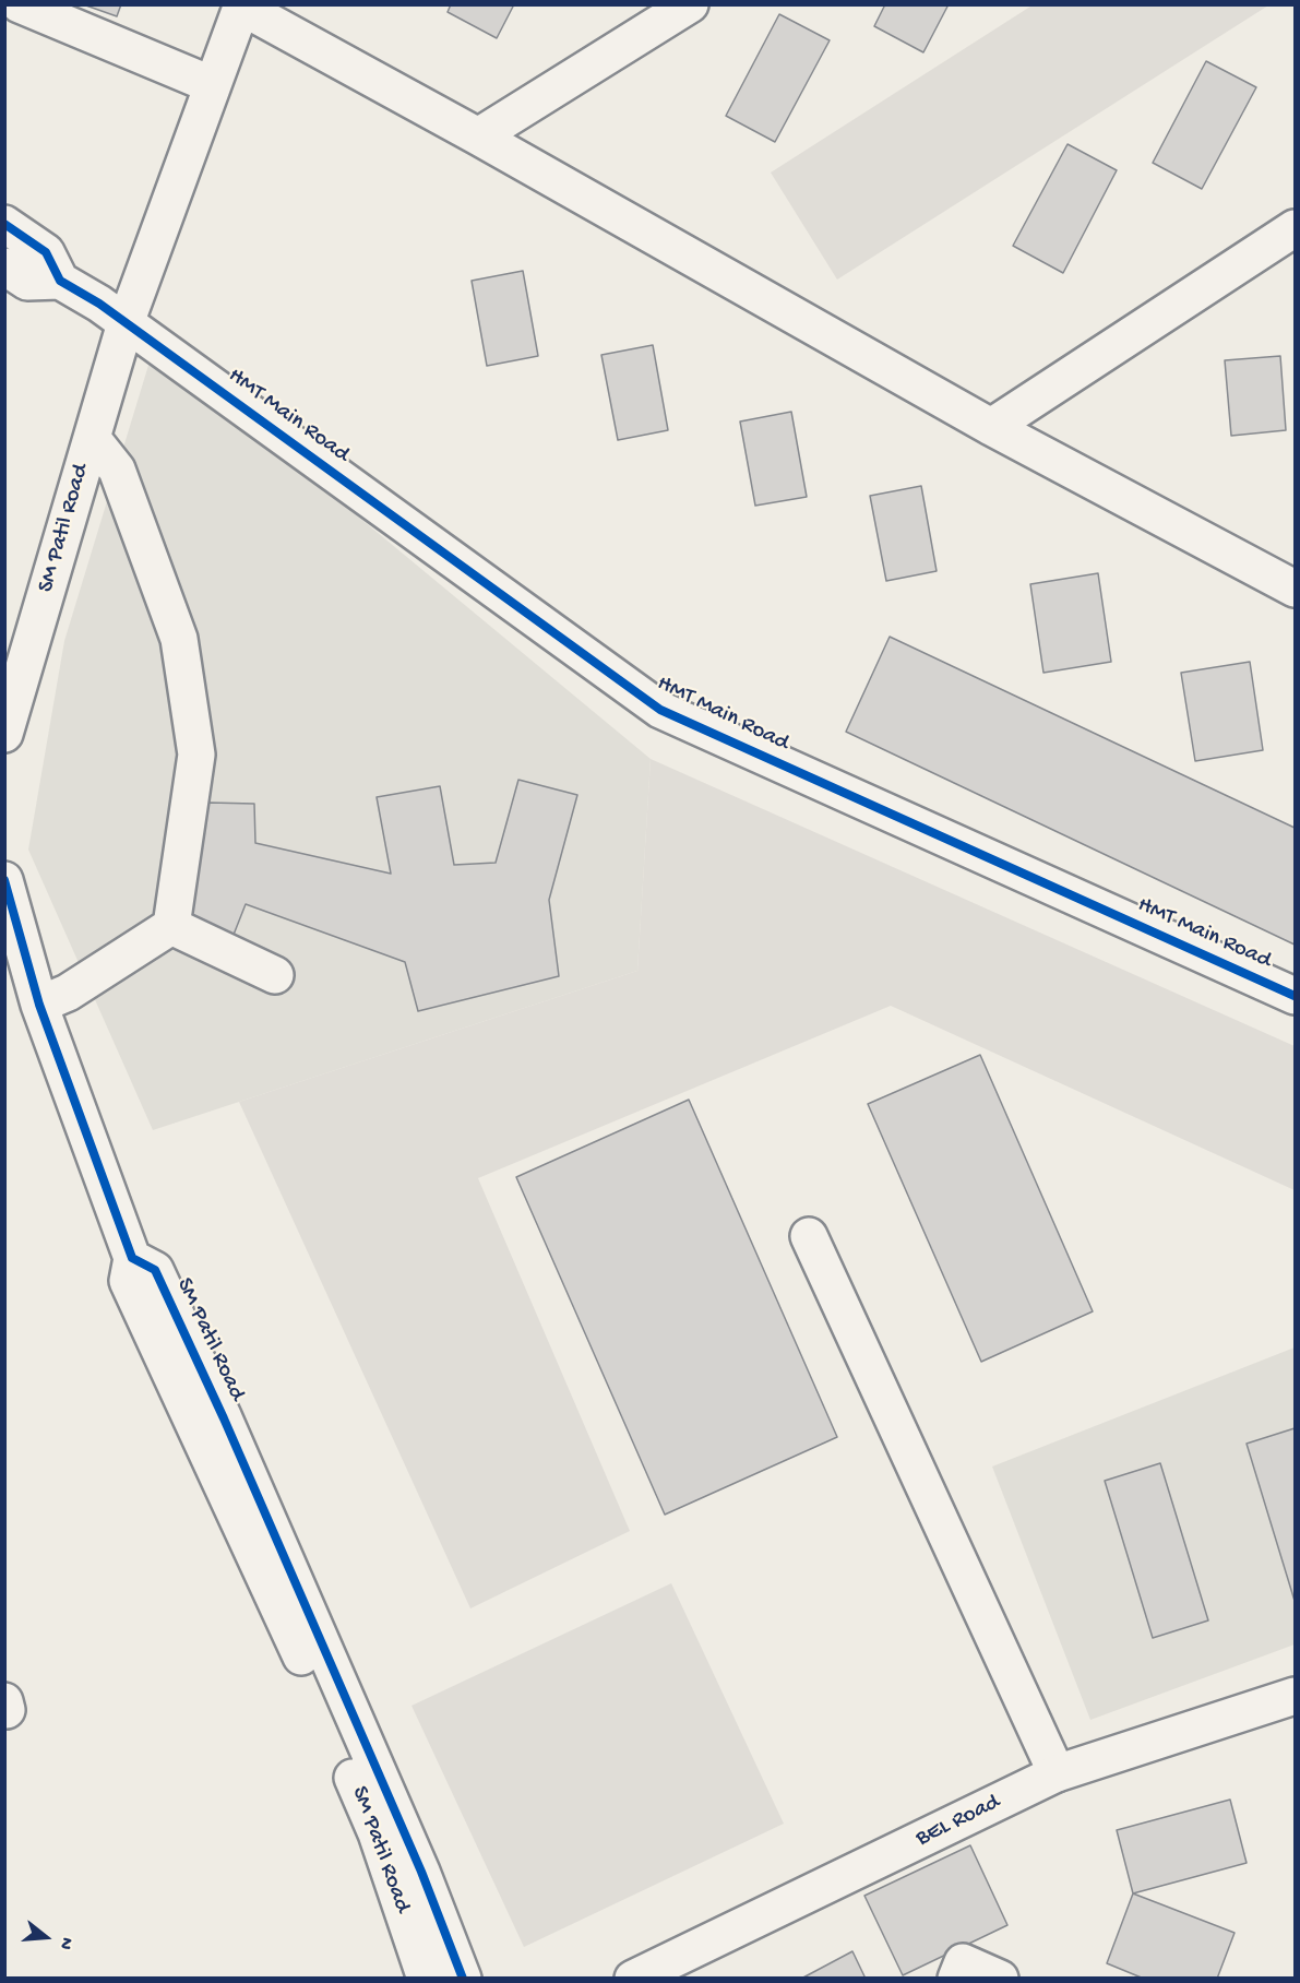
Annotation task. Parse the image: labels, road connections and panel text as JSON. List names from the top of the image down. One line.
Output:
{"streets":{"street":["HMT Main Road","SM Patil Road","BEL Road"]},"crossings":[["HMT Main Road","SM Patil Road"]],"north":"right"}
